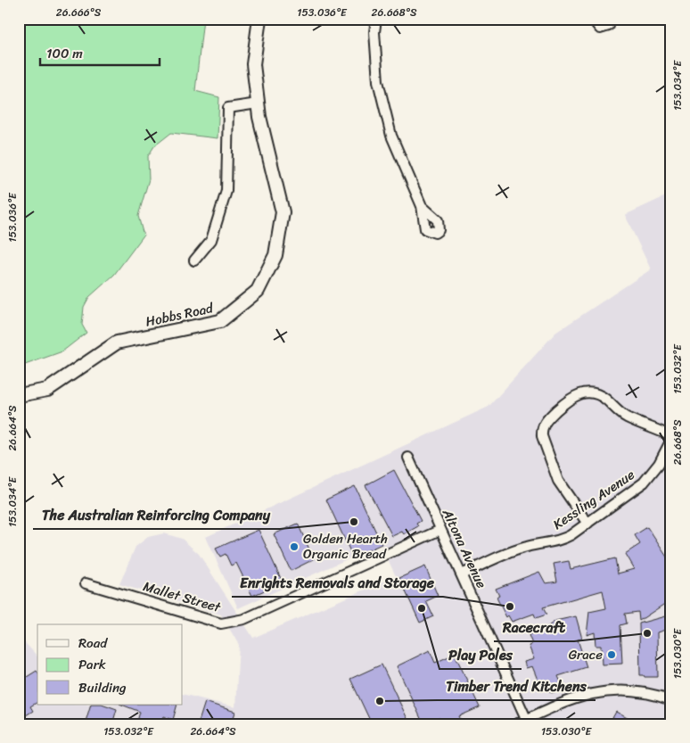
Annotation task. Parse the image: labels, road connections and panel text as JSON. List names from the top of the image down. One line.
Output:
{"streets":{"street":["Hobbs Road","Kessling Avenue","Altona Avenue","Mallet Street"]},"crossings":[["Kessling Avenue","Altona Avenue"],["Altona Avenue","Mallet Street"]],"places":["The Australian Reinforcing Company","Golden Hearth Organic Bread","Enrights Removals and Storage","Play Poles","Racecraft","Grace","Timber Trend Kitchens"],"legend":["Road","Park","Building"],"scale_bar":"100 m","coordinates":["26.666°S","153.036°E","26.668°S","153.034°E","153.032°E","26.664°S","153.030°E"]}
